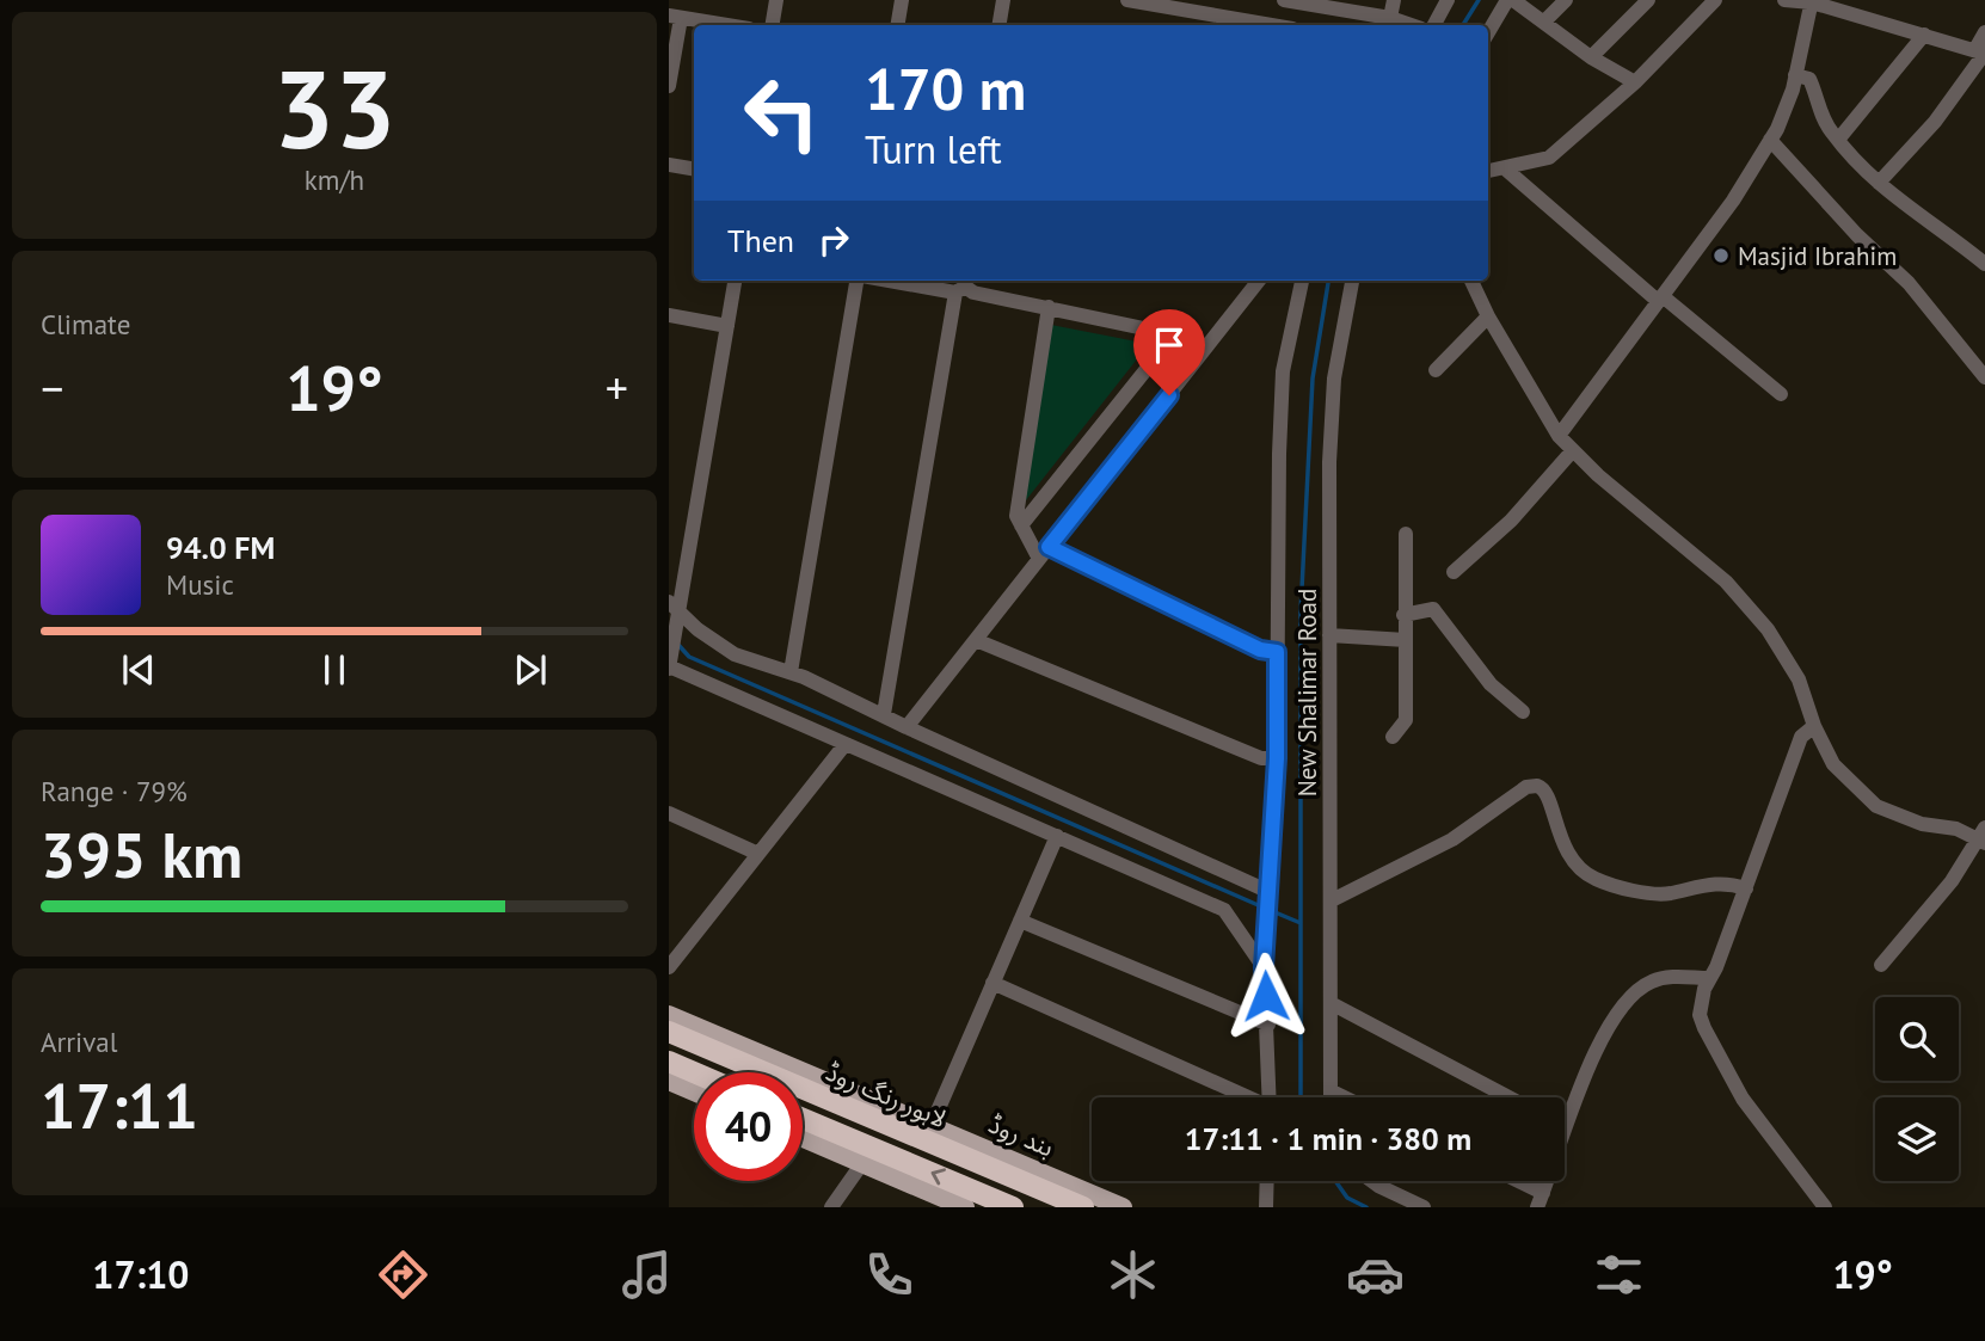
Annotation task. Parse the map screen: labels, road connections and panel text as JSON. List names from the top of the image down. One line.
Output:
{"streets":{"highway":["لاہور رنگ روڈ"],"main road":["بند روڈ"],"street":["New Shalimar Road"]},"places":["Masjid Ibrahim"],"page":{"tile":[["33","km/h"],"Climate",["Range · 79%","395 km"],["Arrival","17:11"]],"turn":["170 m","Turn left"],"then":"Then","heat":["−","19°","+"],"song":["94.0 FM","Music"],"limit":"40","trip":"17:11 · 1 min · 380 m","tabs":["17:10","19°"]}}
